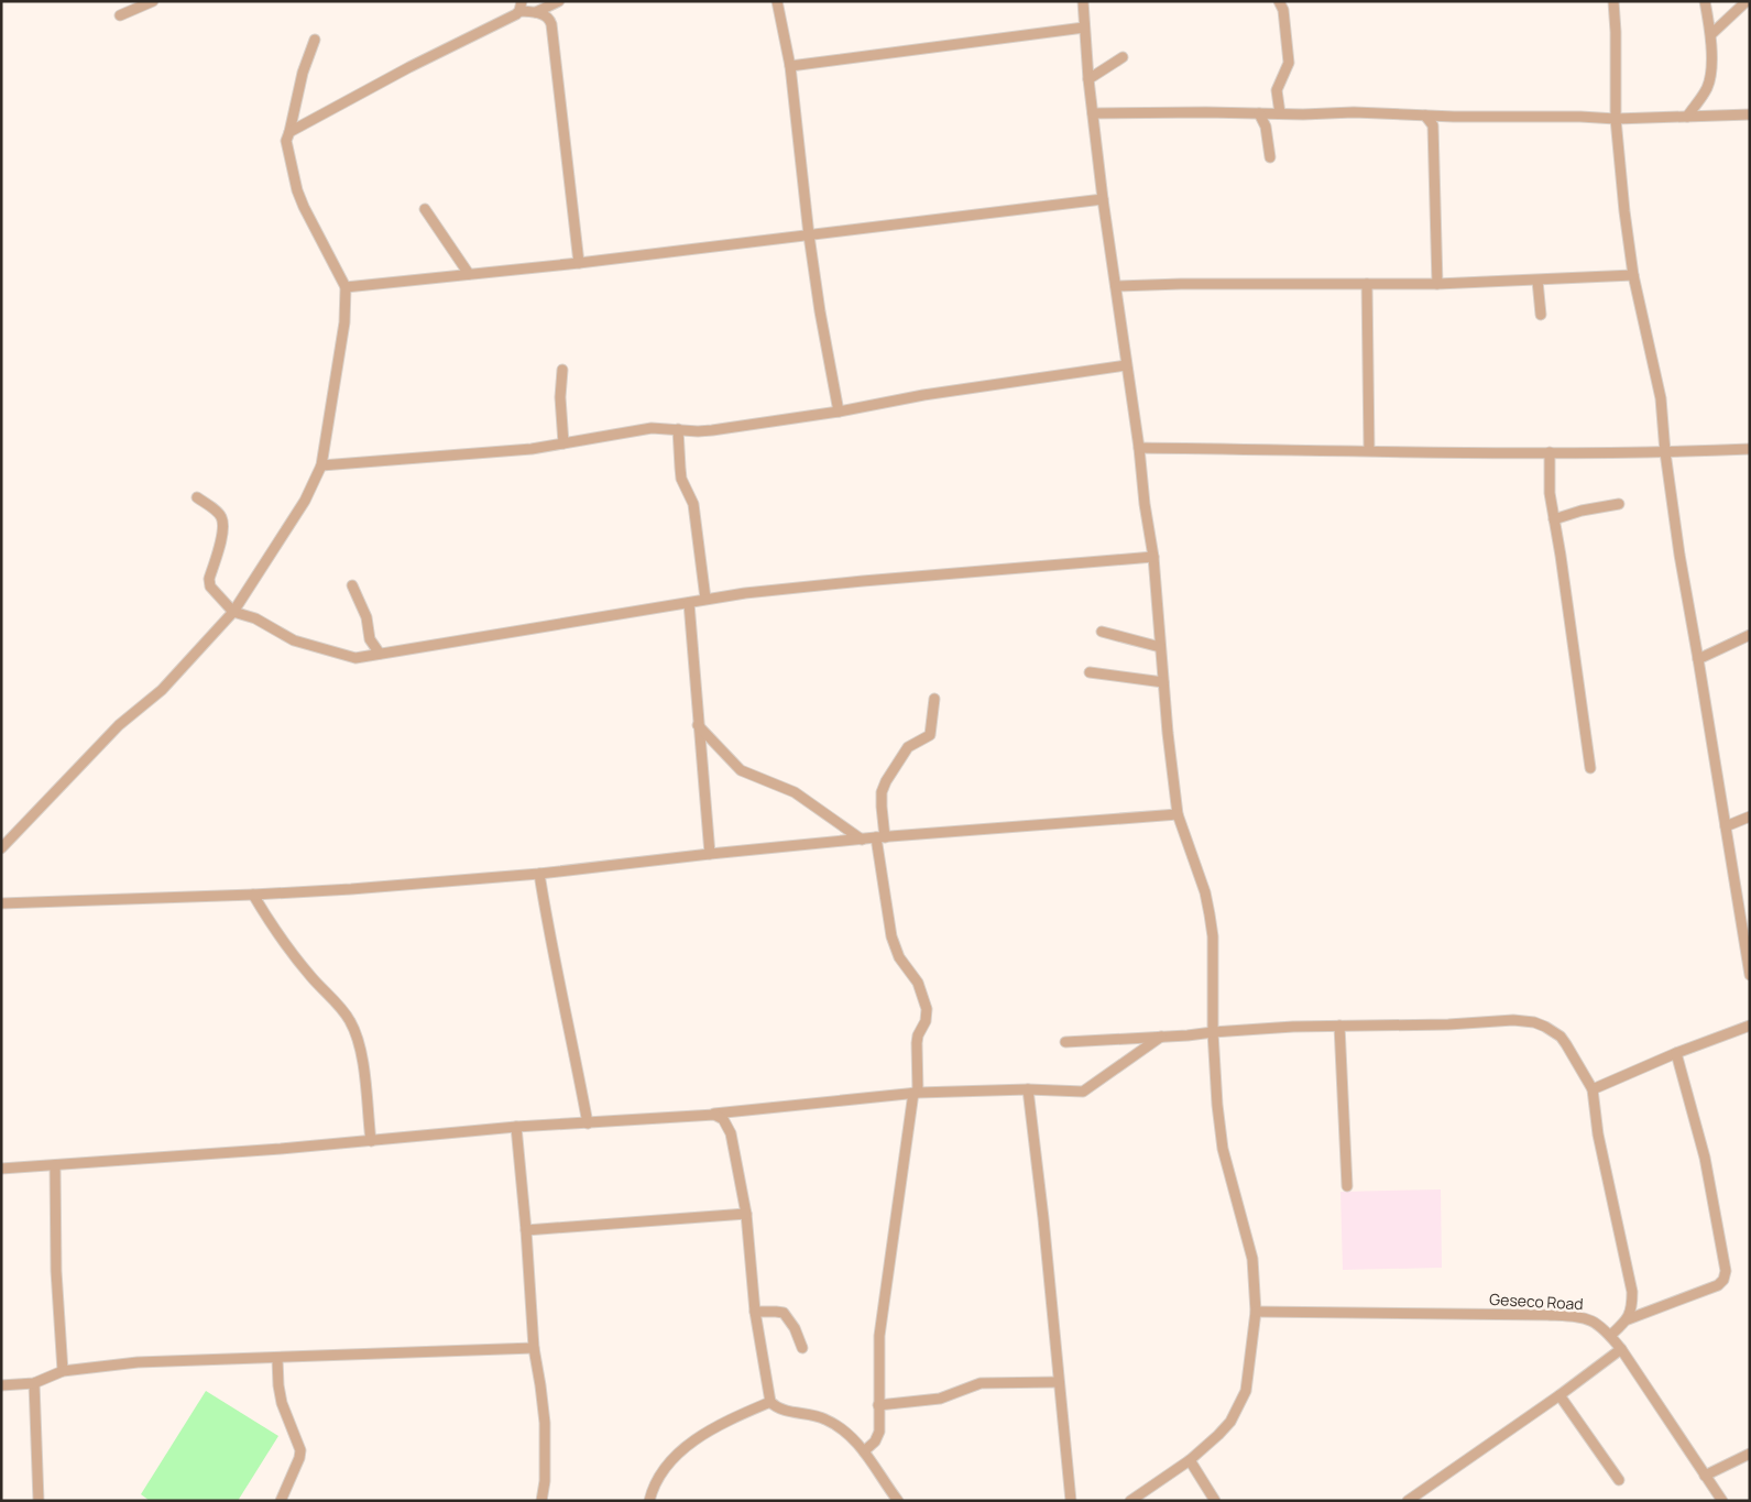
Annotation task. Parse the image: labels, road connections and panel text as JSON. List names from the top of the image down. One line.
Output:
{"streets":{"street":["Geseco Road"]}}
